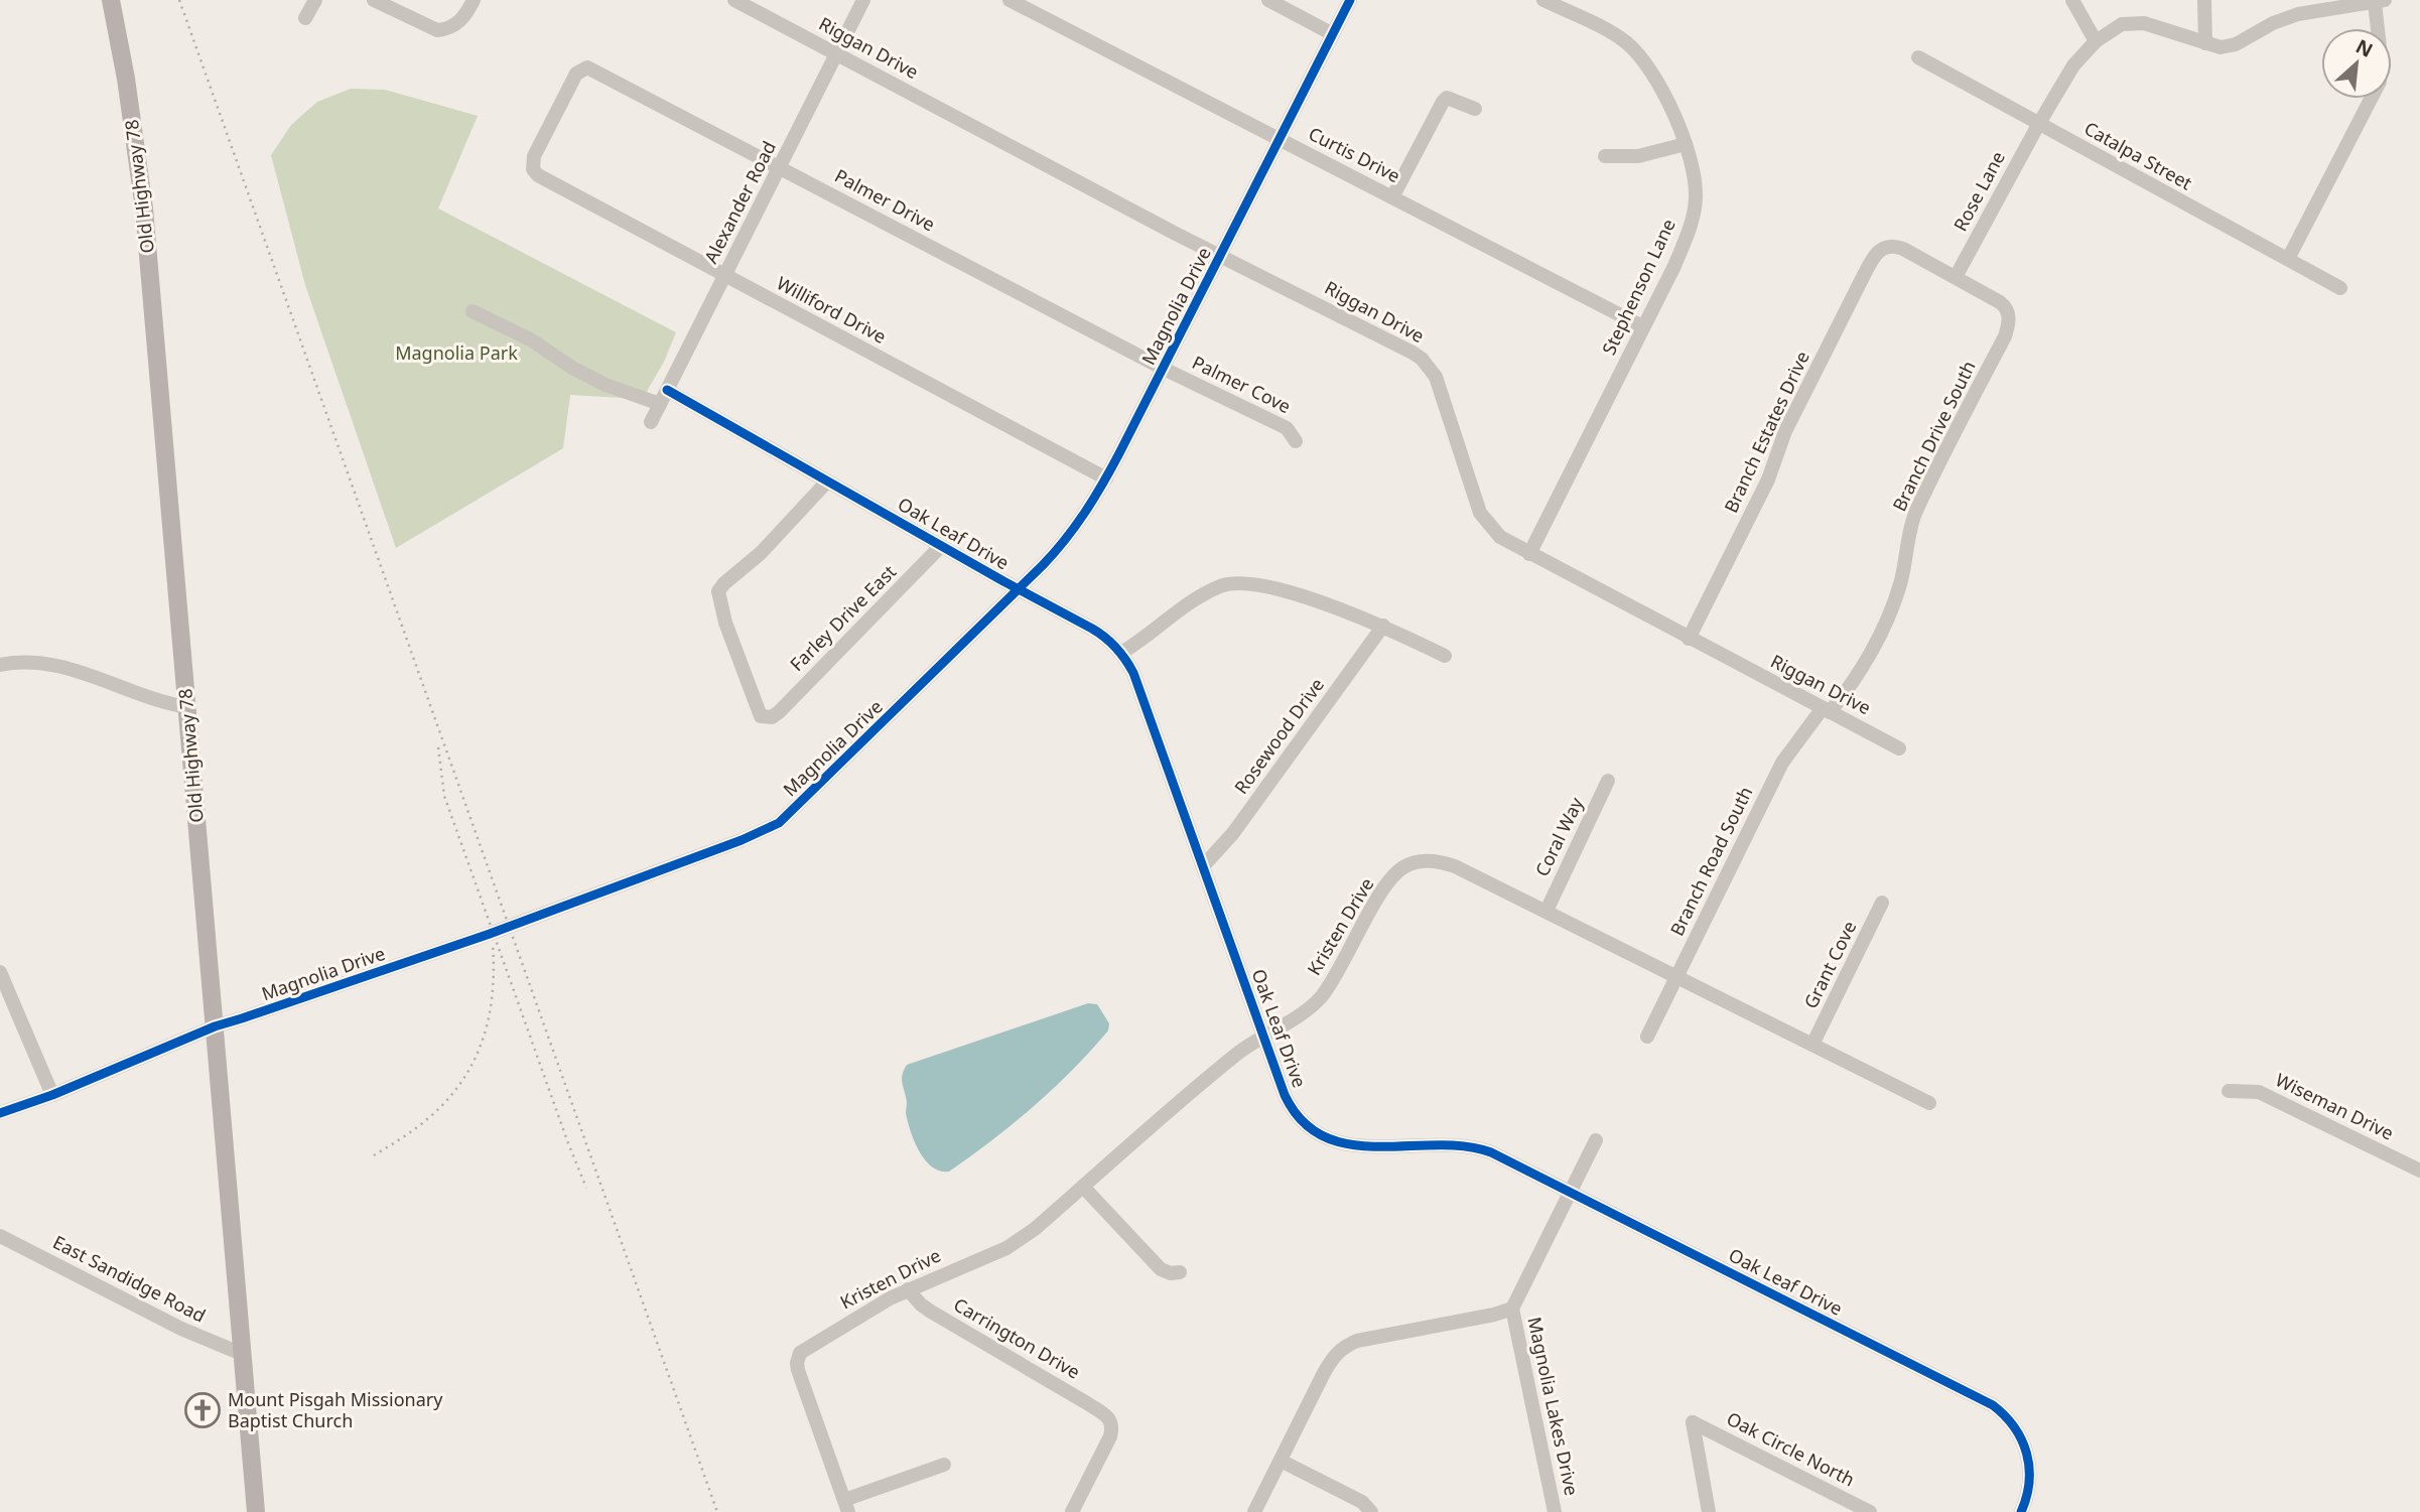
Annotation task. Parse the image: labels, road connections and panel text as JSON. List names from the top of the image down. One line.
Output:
{"streets":{"main road":["Old Highway 78"],"street":["Riggan Drive","Curtis Drive","Catalpa Street","Rose Lane","Palmer Drive","Alexander Road","Stephenson Lane","Magnolia Drive","Williford Drive","Palmer Cove","Branch Estates Drive","Branch Drive South","Oak Leaf Drive","Farley Drive East","Rosewood Drive","Coral Way","Branch Road South","Kristen Drive","Grant Cove","Wiseman Drive","East Sandidge Road","Carrington Drive","Magnolia Lakes Drive","Oak Circle North"]},"crossings":[["Riggan Drive","Alexander Road"],["Riggan Drive","Stephenson Lane"],["Riggan Drive","Magnolia Drive"],["Riggan Drive","Branch Estates Drive"],["Riggan Drive","Branch Drive South"],["Riggan Drive","Branch Road South"],["Curtis Drive","Stephenson Lane"],["Curtis Drive","Magnolia Drive"],["Catalpa Street","Rose Lane"],["Old Highway 78","Magnolia Drive"],["Old Highway 78","East Sandidge Road"],["Rose Lane","Branch Estates Drive"],["Rose Lane","Branch Drive South"],["Palmer Drive","Alexander Road"],["Palmer Drive","Magnolia Drive"],["Palmer Drive","Williford Drive"],["Palmer Drive","Palmer Cove"],["Alexander Road","Williford Drive"],["Alexander Road","Oak Leaf Drive"],["Magnolia Drive","Williford Drive"],["Magnolia Drive","Palmer Cove"],["Magnolia Drive","Oak Leaf Drive"],["Branch Estates Drive","Branch Drive South"],["Branch Drive South","Branch Road South"],["Oak Leaf Drive","Farley Drive East"],["Oak Leaf Drive","Rosewood Drive"],["Oak Leaf Drive","Kristen Drive"],["Coral Way","Kristen Drive"],["Branch Road South","Kristen Drive"],["Kristen Drive","Grant Cove"],["Kristen Drive","Carrington Drive"]],"parks":["Magnolia Park"],"places":{"church":["Mount Pisgah Missionary Baptist Church"]},"north":"top right"}
